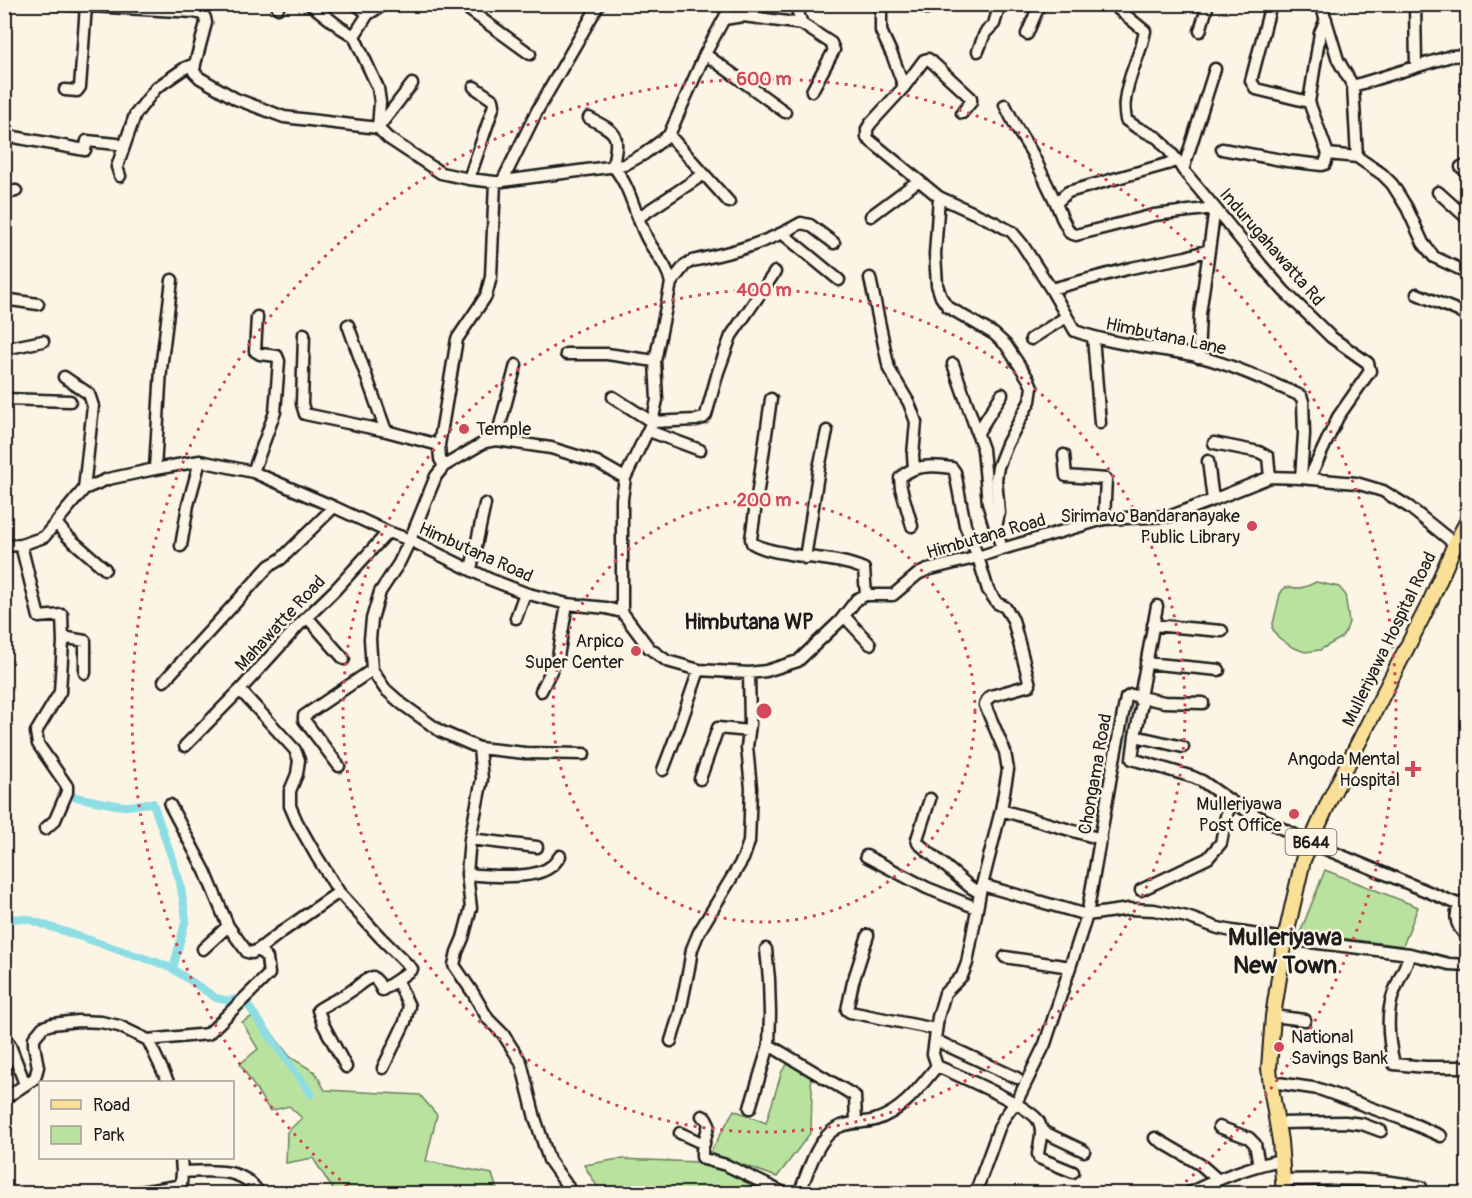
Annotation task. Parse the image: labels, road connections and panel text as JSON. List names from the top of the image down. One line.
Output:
{"streets":{"main road":["Mulleriyawa Hospital Road","B644"],"street":["Indurugahawatta Rd","Himbutana Lane","Himbutana Road","Mahawatte Road","Chongama Road"]},"crossings":[["Indurugahawatta Rd","Himbutana Lane"],["Indurugahawatta Rd","Himbutana Road"],["Himbutana Lane","Himbutana Road"],["Himbutana Road","Mahawatte Road"],["Himbutana Road","Mulleriyawa Hospital Road"],["Mulleriyawa Hospital Road","Chongama Road"]],"districts":["Himbutana WP","Mulleriyawa New Town"],"places":{"other":["Temple","Sirimavo Bandaranayake Public Library","Arpico Super Center","Mulleriyawa Post Office","National Savings Bank"],"health":["Angoda Mental Hospital"]},"legend":["Road","Park"],"rings":["600 m","400 m","200 m"]}
